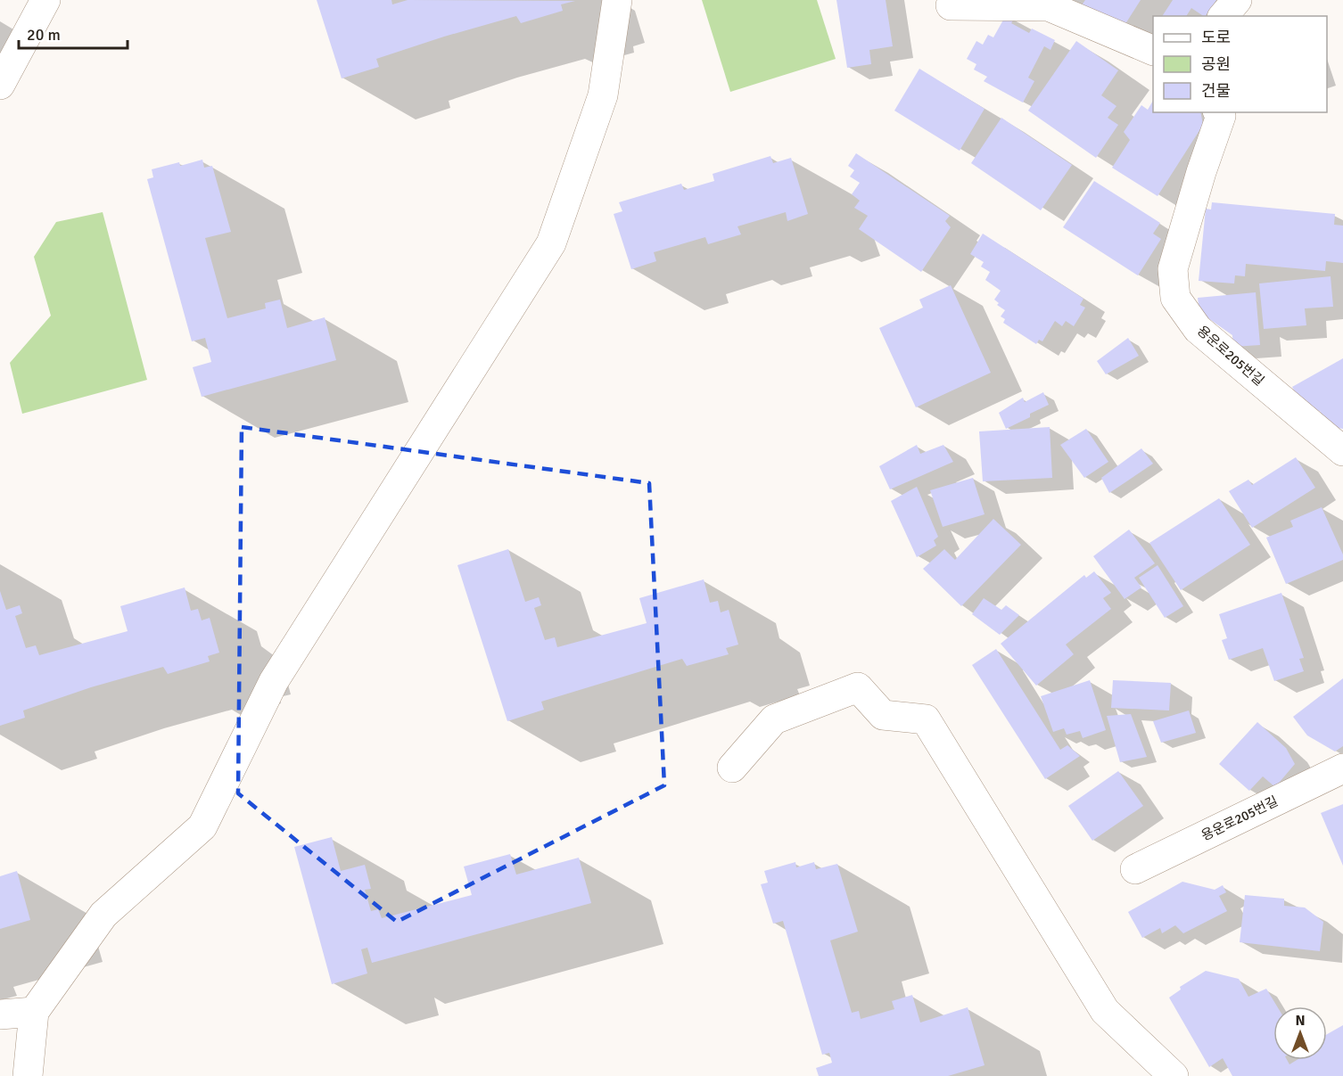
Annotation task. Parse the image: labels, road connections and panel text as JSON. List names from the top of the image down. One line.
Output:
{"streets":{"street":["용운로205번길"]},"legend":["도로","공원","건물"],"scale_bar":"20 m","north":"top"}
